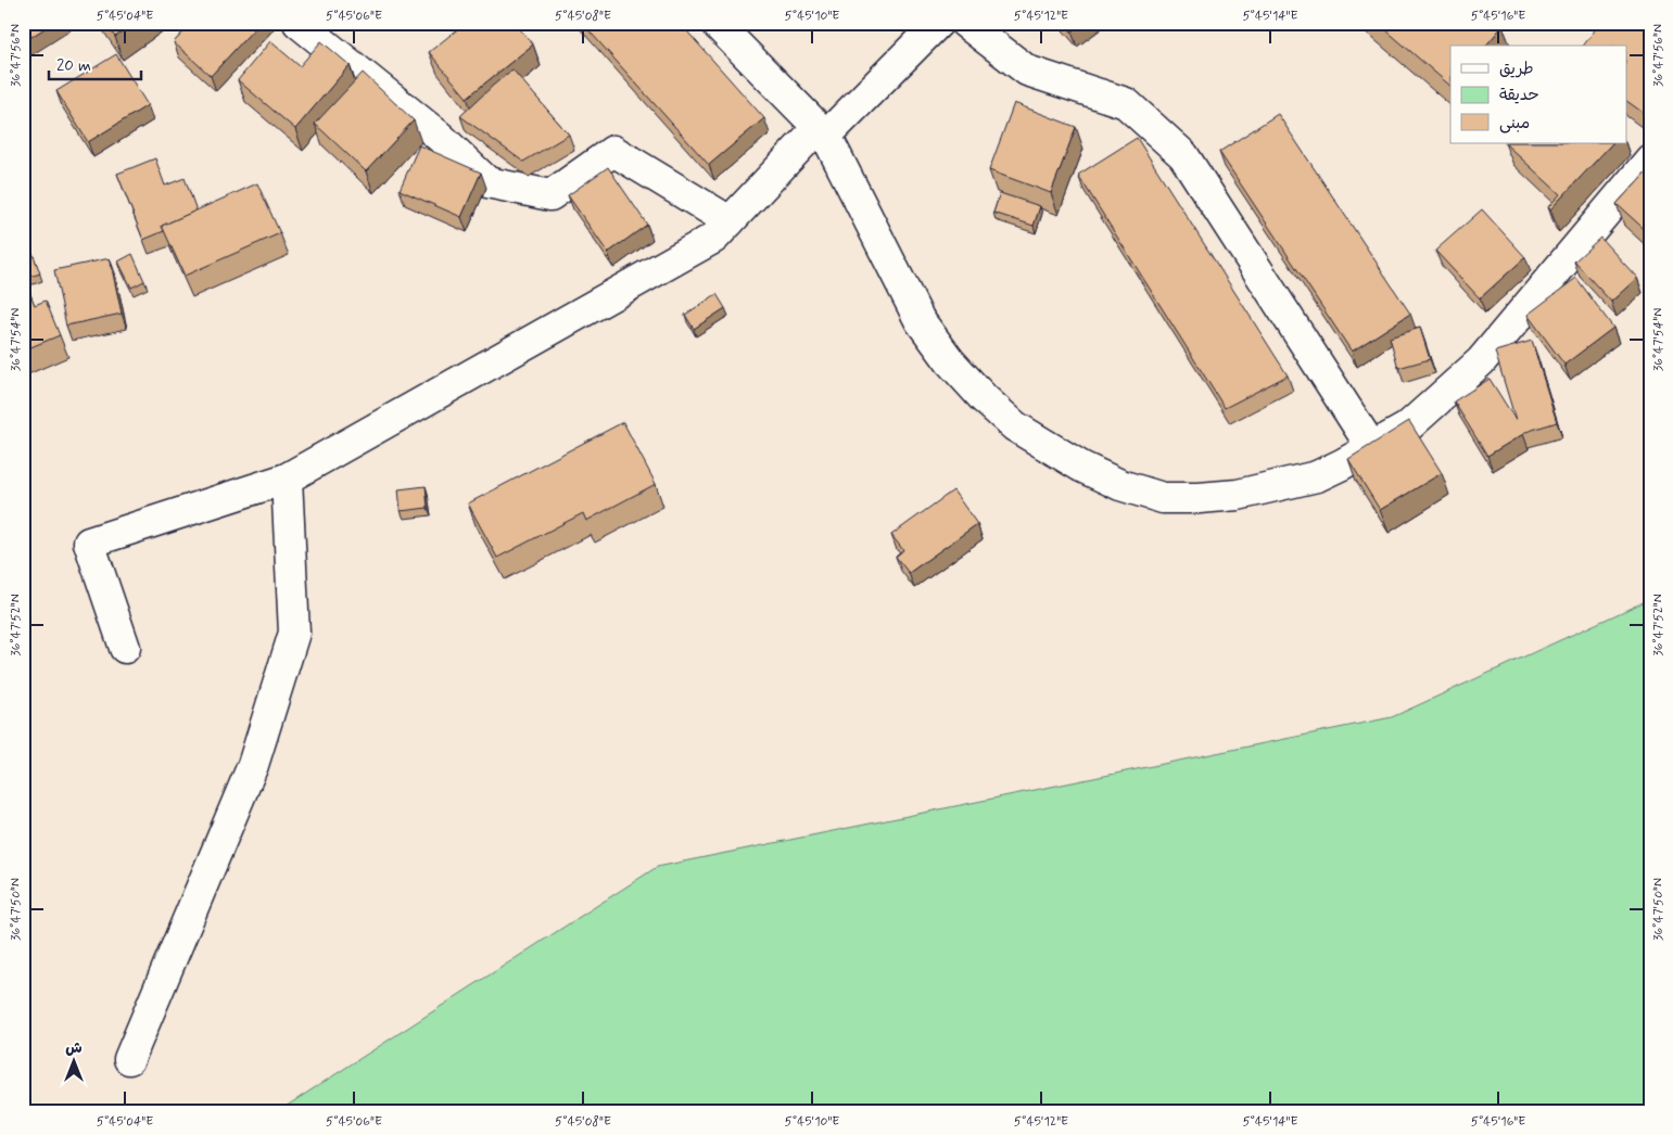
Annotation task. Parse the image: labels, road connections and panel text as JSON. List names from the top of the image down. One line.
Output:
{"legend":["طريق","حديقة","مبنى"],"scale_bar":"20 m","north":"top","coordinates":["5°45'04\"E","5°45'06\"E","5°45'08\"E","5°45'10\"E","5°45'12\"E","5°45'14\"E","5°45'16\"E","36°47'56\"N","36°47'54\"N","36°47'52\"N","36°47'50\"N"]}
